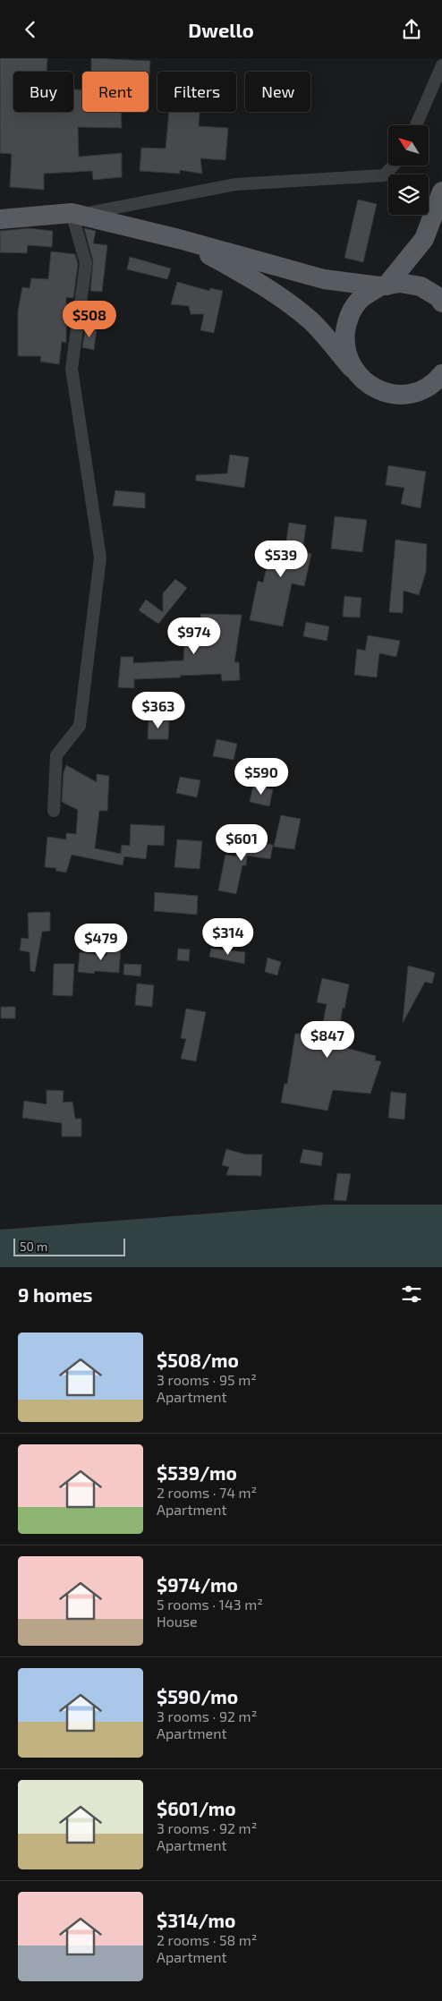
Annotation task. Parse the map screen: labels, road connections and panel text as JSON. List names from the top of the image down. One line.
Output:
{"scale_bar":"50 m","north":"top left","page":{"header":"Dwello","chip":["Buy","Rent","Filters","New"],"price":["$508","$539","$974","$363","$590","$601","$314","$479","$847"],"scale":"50 m","heading":"9 homes","list":[{"name":"$508/mo","note":"3 rooms · 95 m² · Apartment"},{"name":"$539/mo","note":"2 rooms · 74 m² · Apartment"},{"name":"$974/mo","note":"5 rooms · 143 m² · House"},{"name":"$590/mo","note":"3 rooms · 92 m² · Apartment"},{"name":"$601/mo","note":"3 rooms · 92 m² · Apartment"},{"name":"$314/mo","note":"2 rooms · 58 m² · Apartment"}]}}
